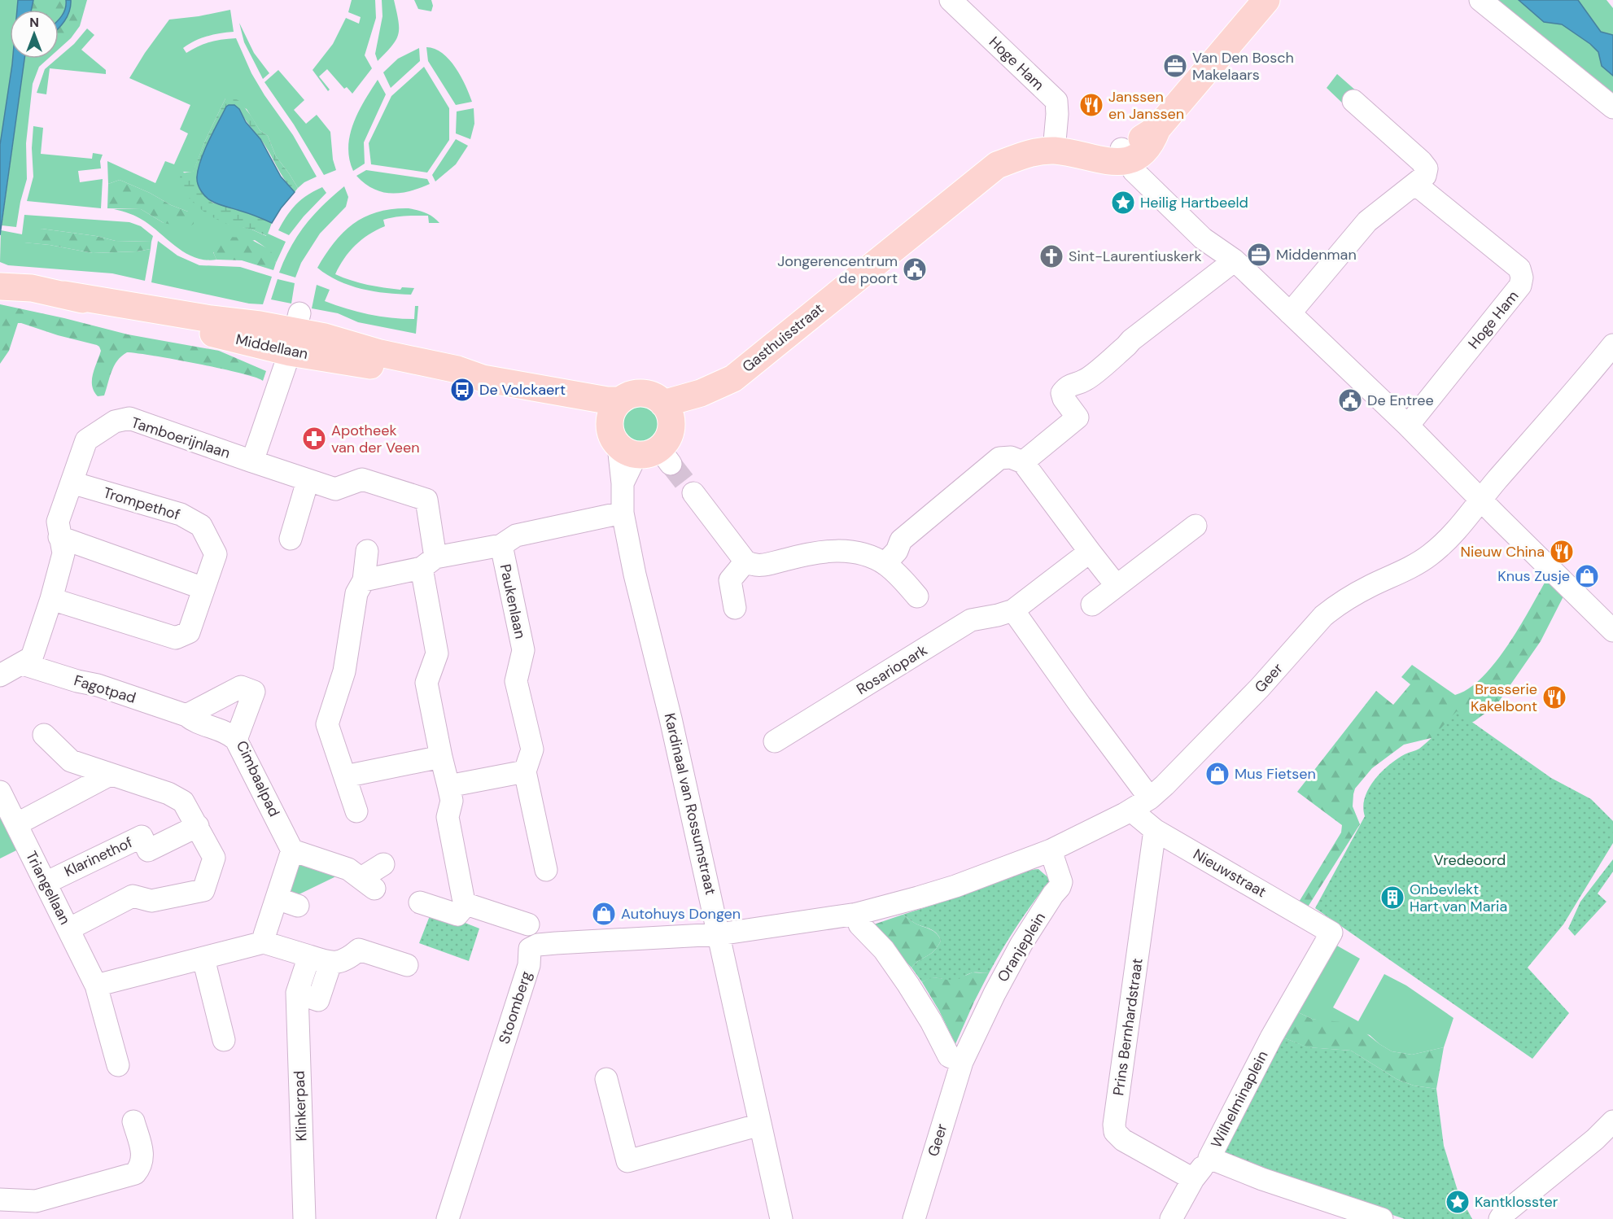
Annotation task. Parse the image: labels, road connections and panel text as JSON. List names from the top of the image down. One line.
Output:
{"streets":{"main road":["Gasthuisstraat","Middellaan"],"street":["Hoge Ham","Tamboerijnlaan","Trompethof","Paukenlaan","Rosariopark","Geer","Fagotpad","Cimbaalpad","Kardinaal van Rossumstraat","Klarinethof","Nieuwstraat","Triangellaan","Oranjeplein","Stoomberg","Prins Bernhardstraat","Wilhelminaplein","Klinkerpad"]},"crossings":[["Hoge Ham","Gasthuisstraat"],["Gasthuisstraat","Middellaan"],["Gasthuisstraat","Kardinaal van Rossumstraat"],["Middellaan","Kardinaal van Rossumstraat"],["Tamboerijnlaan","Trompethof"],["Tamboerijnlaan","Fagotpad"],["Paukenlaan","Kardinaal van Rossumstraat"],["Geer","Nieuwstraat"],["Geer","Oranjeplein"],["Fagotpad","Cimbaalpad"],["Kardinaal van Rossumstraat","Stoomberg"],["Klarinethof","Triangellaan"],["Nieuwstraat","Prins Bernhardstraat"],["Nieuwstraat","Wilhelminaplein"]],"parks":["Vredeoord"],"places":{"office":["Van Den Bosch Makelaars","Middenman"],"restaurant":["Janssen en Janssen","Nieuw China","Brasserie Kakelbont"],"place":["Heilig Hartbeeld","Kantklosster"],"church":["Sint-Laurentiuskerk"],"public building":["Jongerencentrum de poort","De Entree"],"bus stop":["De Volckaert"],"pharmacy":["Apotheek van der Veen"],"shop":["Knus Zusje","Mus Fietsen","Autohuys Dongen"],"building":["Onbevlekt Hart van Maria"]},"north":"top"}
